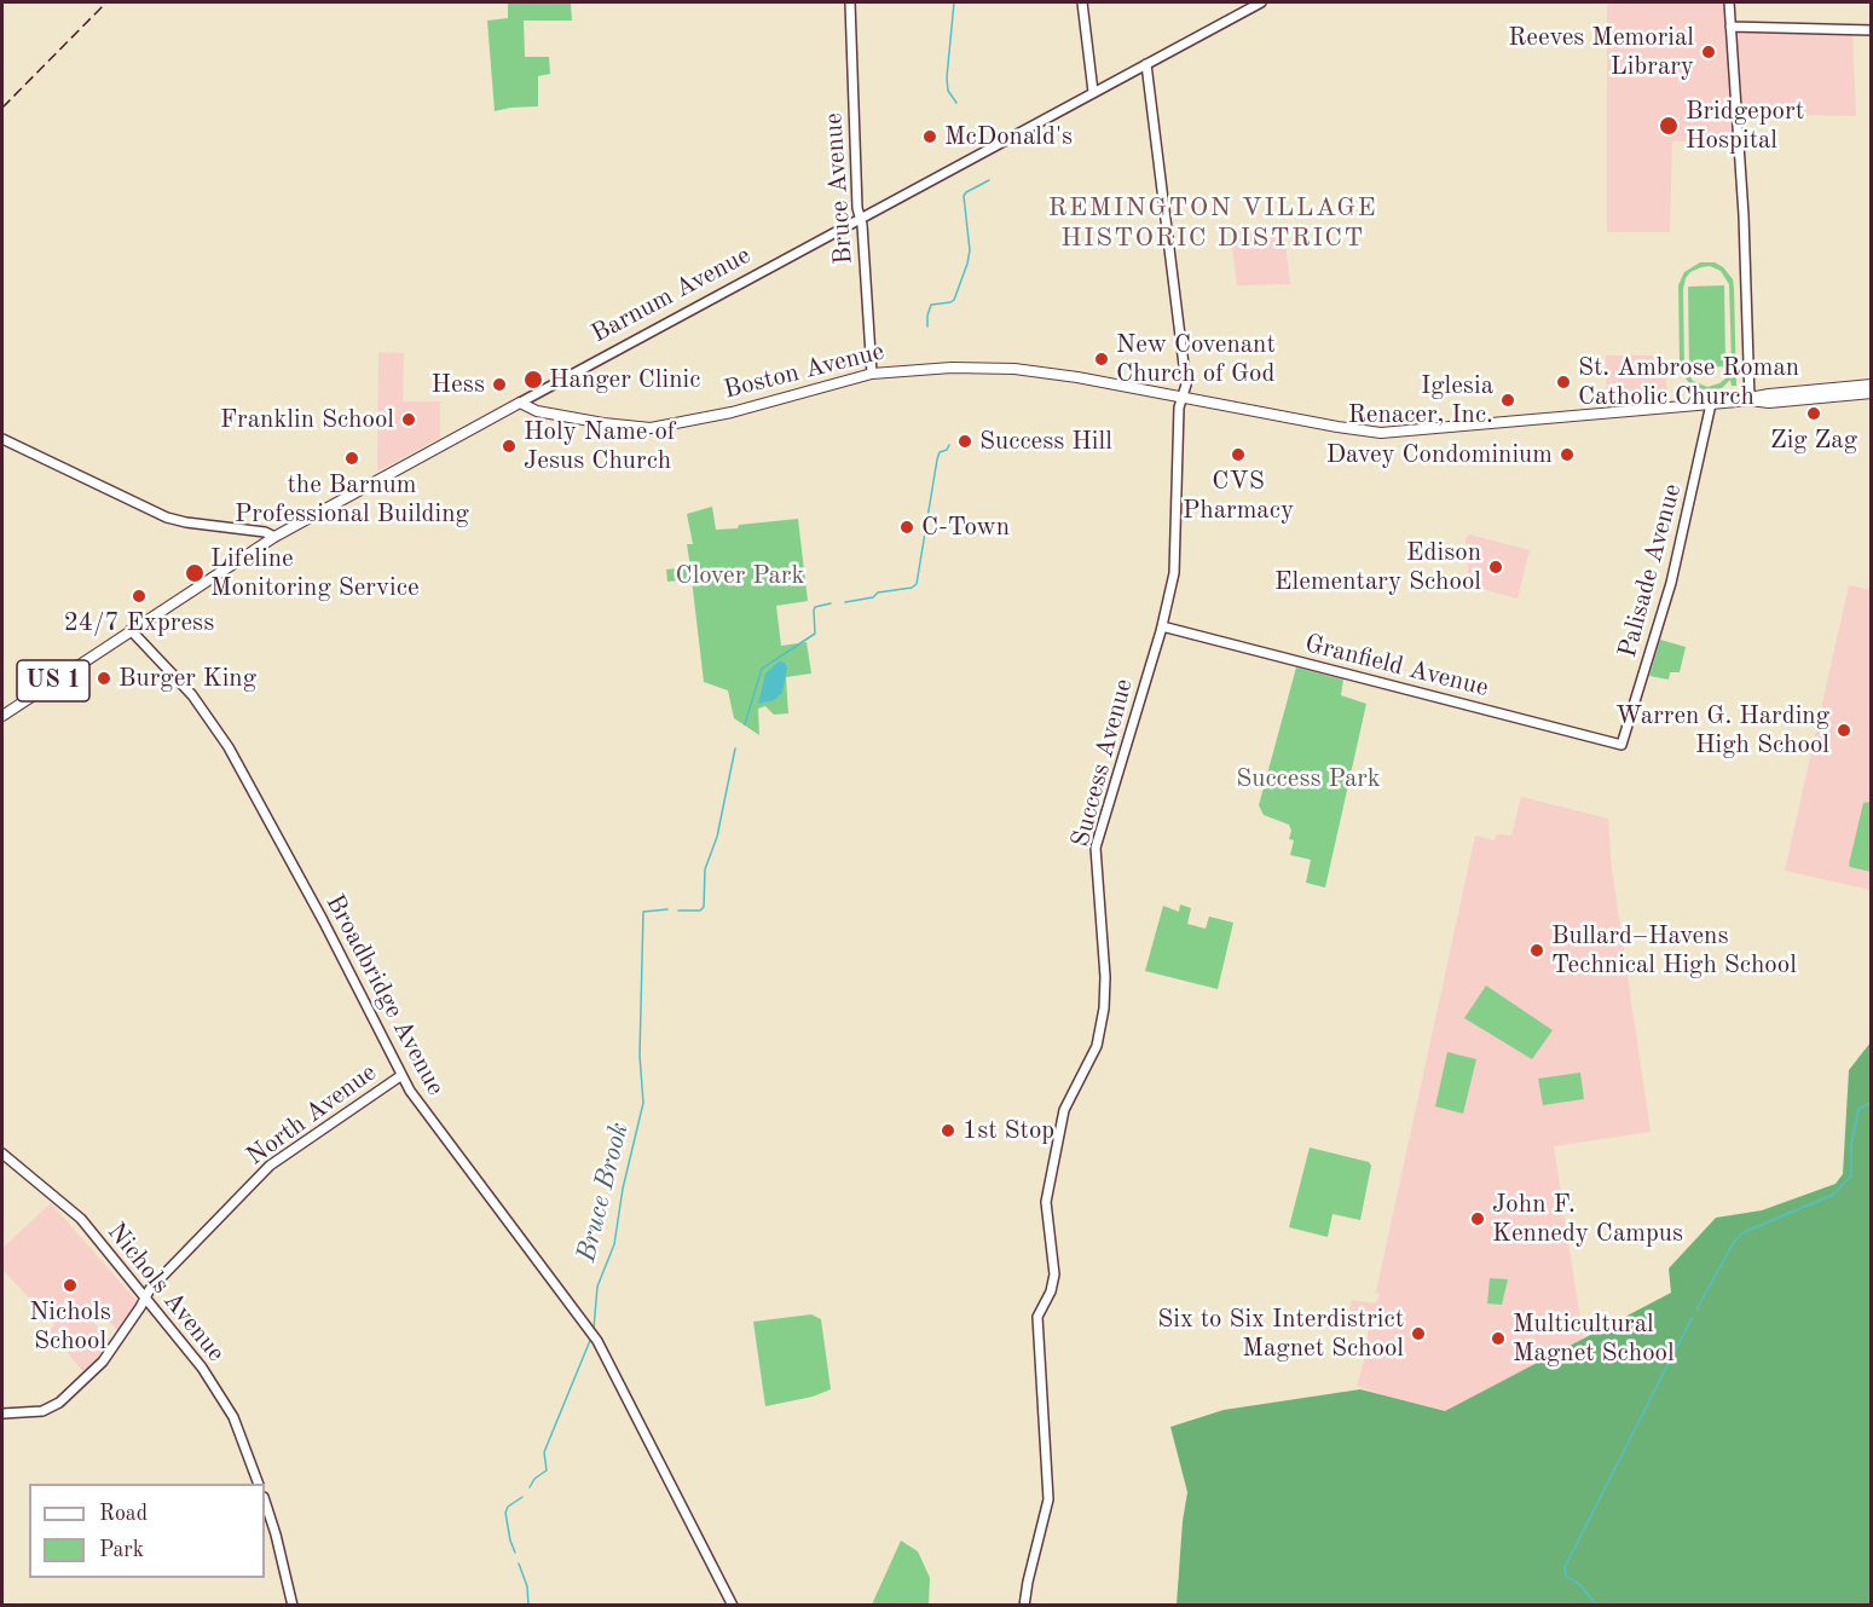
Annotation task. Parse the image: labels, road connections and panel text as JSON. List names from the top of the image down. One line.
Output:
{"streets":{"main road":["Barnum Avenue","Boston Avenue","US 1"],"street":["Bruce Avenue","Palisade Avenue","Granfield Avenue","Success Avenue","Broadbridge Avenue","North Avenue","Nichols Avenue"]},"crossings":[["Bruce Avenue","Barnum Avenue"],["Bruce Avenue","Boston Avenue"],["Barnum Avenue","Boston Avenue"],["Barnum Avenue","Success Avenue"],["Barnum Avenue","Broadbridge Avenue"],["Boston Avenue","Palisade Avenue"],["Boston Avenue","Success Avenue"],["Palisade Avenue","Granfield Avenue"],["Granfield Avenue","Success Avenue"],["Broadbridge Avenue","North Avenue"],["North Avenue","Nichols Avenue"]],"districts":["REMINGTON VILLAGE HISTORIC DISTRICT"],"water":["Bruce Brook"],"parks":["Clover Park","Success Park"],"places":["Reeves Memorial Library","Bridgeport Hospital","McDonald's","New Covenant Church of God","Hanger Clinic","St. Ambrose Roman Catholic Church","Hess","Iglesia Renacer, Inc.","Zig Zag","Franklin School","Success Hill","Holy Name of Jesus Church","CVS Pharmacy","Davey Condominium","the Barnum Professional Building","C-Town","Edison Elementary School","Lifeline Monitoring Service","24/7 Express","Burger King","Warren G. Harding High School","Bullard–Havens Technical High School","1st Stop","John F. Kennedy Campus","Nichols School","Six to Six Interdistrict Magnet School","Multicultural Magnet School"],"legend":["Road","Park"]}
